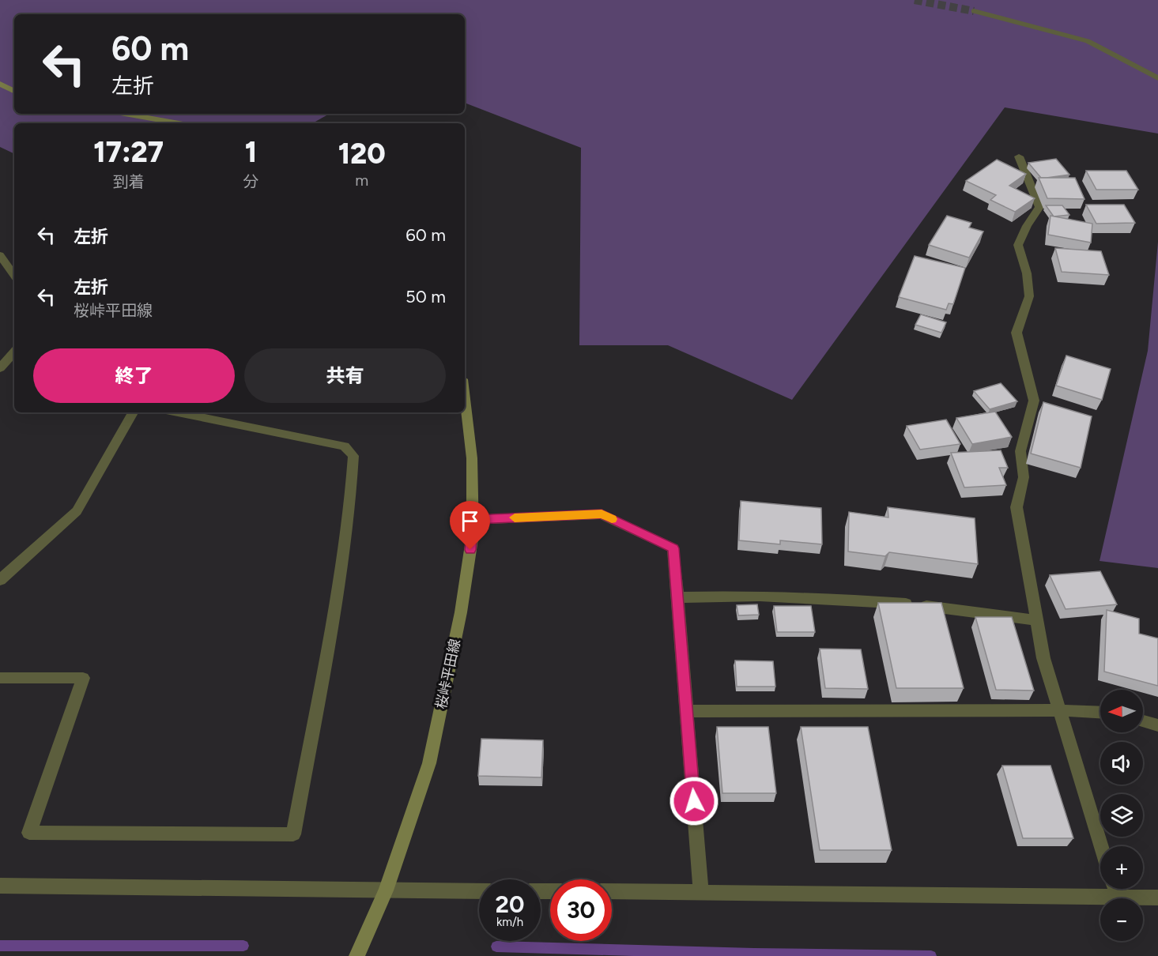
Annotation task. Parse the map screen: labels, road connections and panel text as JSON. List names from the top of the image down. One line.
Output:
{"streets":{"main road":["桜峠平田線"]},"north":"left","page":{"turn":["60 m","左折"],"eta":["17:27","到着","1","分","120","m"],"list":[{"name":"左折","value":"60 m"},{"name":"左折","note":"桜峠平田線","value":"50 m"}],"buttons":["終了","共有"],"map_buttons":["+","−"],"speed":"20 km/h","limit":"30"}}
